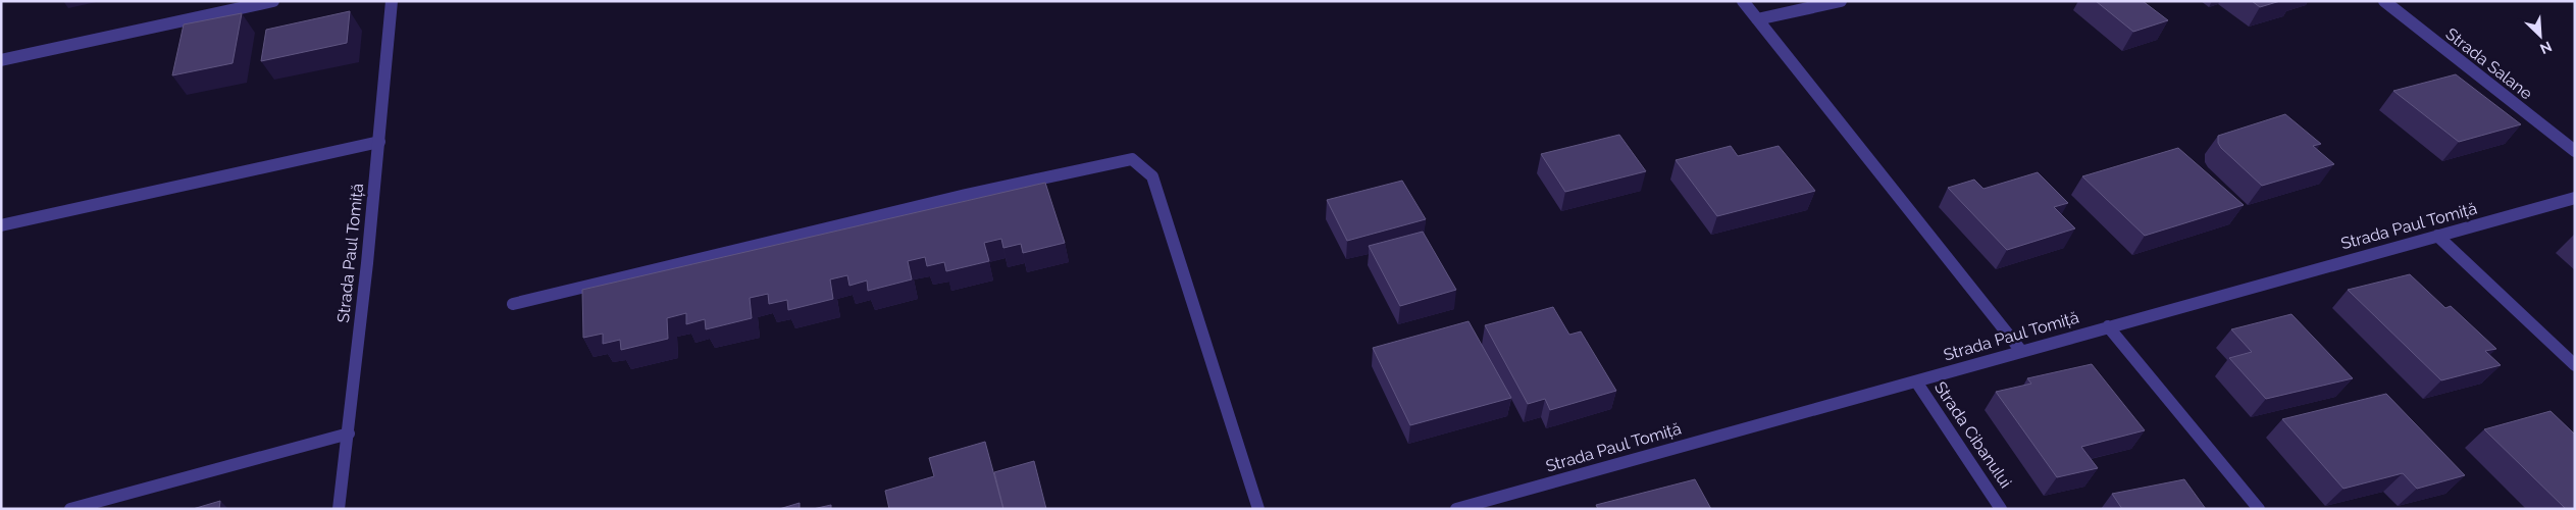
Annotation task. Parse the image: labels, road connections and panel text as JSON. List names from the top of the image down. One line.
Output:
{"streets":{"street":["Strada Salane","Strada Paul Tomiță","Strada Cibanului"]},"crossings":[["Strada Paul Tomiță","Strada Cibanului"]],"north":"bottom right"}
